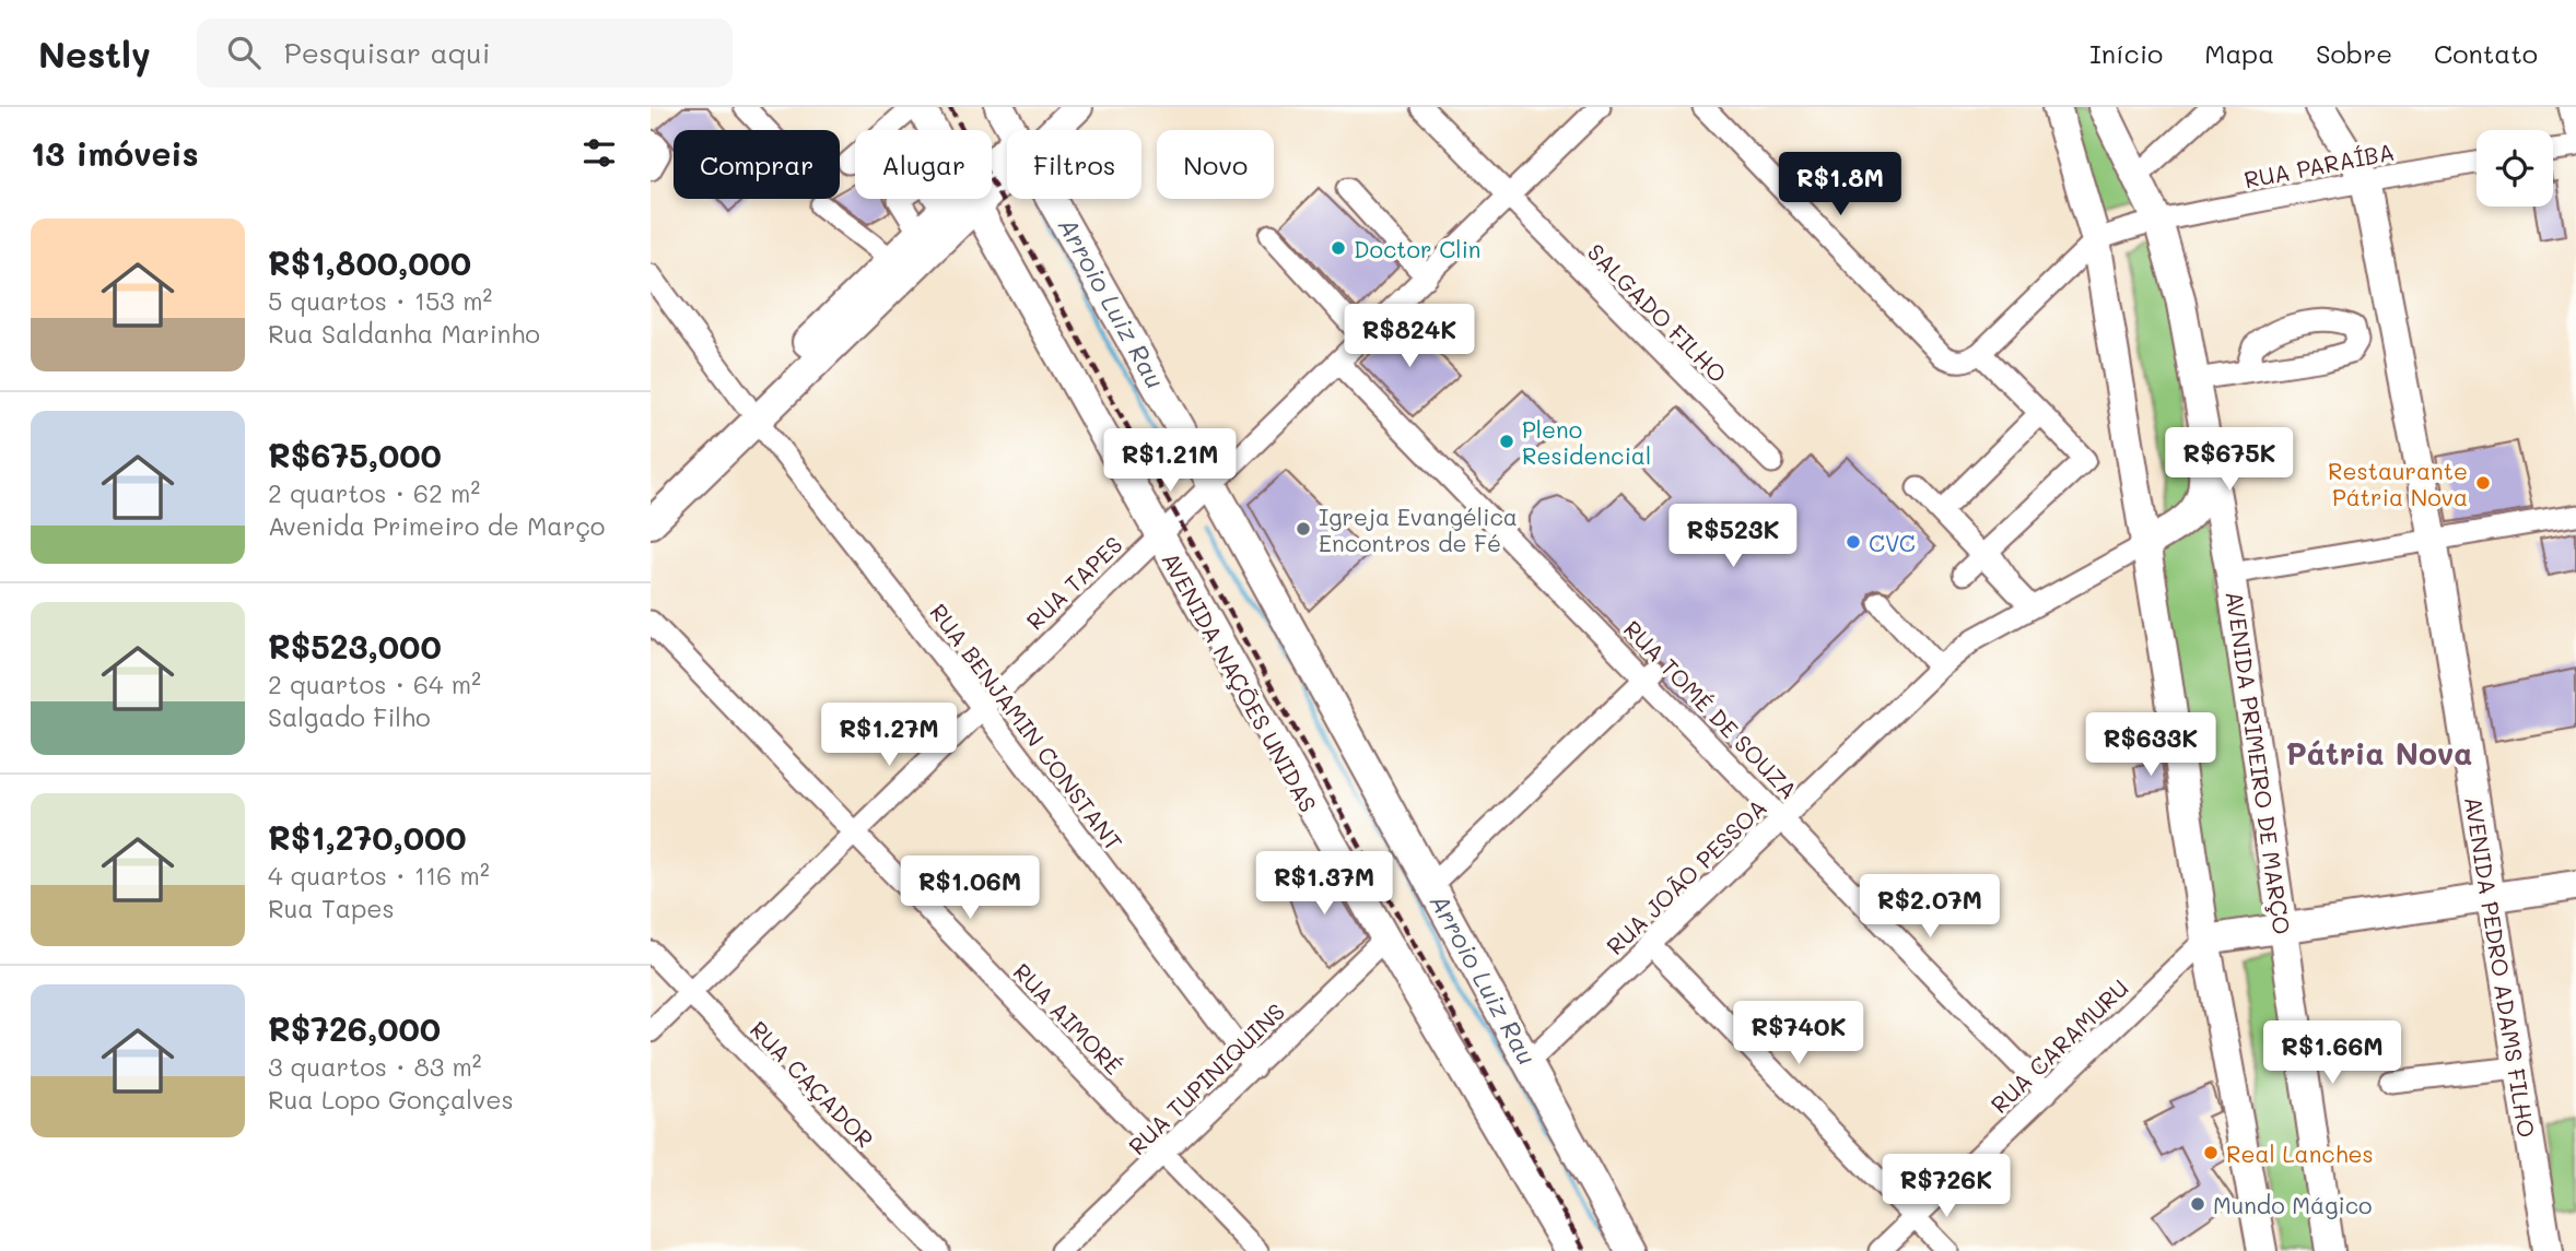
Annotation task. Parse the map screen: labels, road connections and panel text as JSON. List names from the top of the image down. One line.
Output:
{"streets":{"main road":["AVENIDA NAÇÕES UNIDAS","AVENIDA PRIMEIRO DE MARÇO","AVENIDA PEDRO ADAMS FILHO"],"street":["RUA PARAÍBA","SALGADO FILHO","RUA TAPES","RUA TOMÉ DE SOUZA","RUA BENJAMIN CONSTANT","RUA JOÃO PESSOA","RUA AIMORÉ","RUA CARAMURU","RUA TUPINIQUINS","RUA CAÇADOR"]},"crossings":[["RUA PARAÍBA","AVENIDA PRIMEIRO DE MARÇO"],["RUA PARAÍBA","AVENIDA PEDRO ADAMS FILHO"],["SALGADO FILHO","RUA TAPES"],["RUA TAPES","AVENIDA NAÇÕES UNIDAS"],["RUA TAPES","RUA TOMÉ DE SOUZA"],["RUA TAPES","RUA BENJAMIN CONSTANT"],["RUA TAPES","RUA AIMORÉ"],["RUA TAPES","RUA CAÇADOR"],["AVENIDA NAÇÕES UNIDAS","RUA TUPINIQUINS"],["RUA TOMÉ DE SOUZA","RUA JOÃO PESSOA"],["RUA TOMÉ DE SOUZA","RUA CARAMURU"],["RUA BENJAMIN CONSTANT","RUA TUPINIQUINS"],["RUA AIMORÉ","RUA TUPINIQUINS"]],"districts":["Pátria Nova"],"water":["Arroio Luiz Rau"],"places":["Doctor Clin","Pleno Residencial","Restaurante Pátria Nova","Igreja Evangélica Encontros de Fé","CVC","Real Lanches","Mundo Mágico"],"page":{"header":"Nestly","search":"Pesquisar aqui","nav":["Início","Mapa","Sobre","Contato"],"heading":"13 imóveis","chip":["Comprar","Alugar","Filtros","Novo"],"price":["R$1.8M","R$824K","R$675K","R$1.21M","R$523K","R$1.27M","R$633K","R$1.37M","R$1.06M","R$2.07M","R$740K","R$1.66M","R$726K"],"list":[{"name":"R$1,800,000","note":"5 quartos · 153 m² · Rua Saldanha Marinho"},{"name":"R$675,000","note":"2 quartos · 62 m² · Avenida Primeiro de Março"},{"name":"R$523,000","note":"2 quartos · 64 m² · Salgado Filho"},{"name":"R$1,270,000","note":"4 quartos · 116 m² · Rua Tapes"},{"name":"R$726,000","note":"3 quartos · 83 m² · Rua Lopo Gonçalves"}]}}
